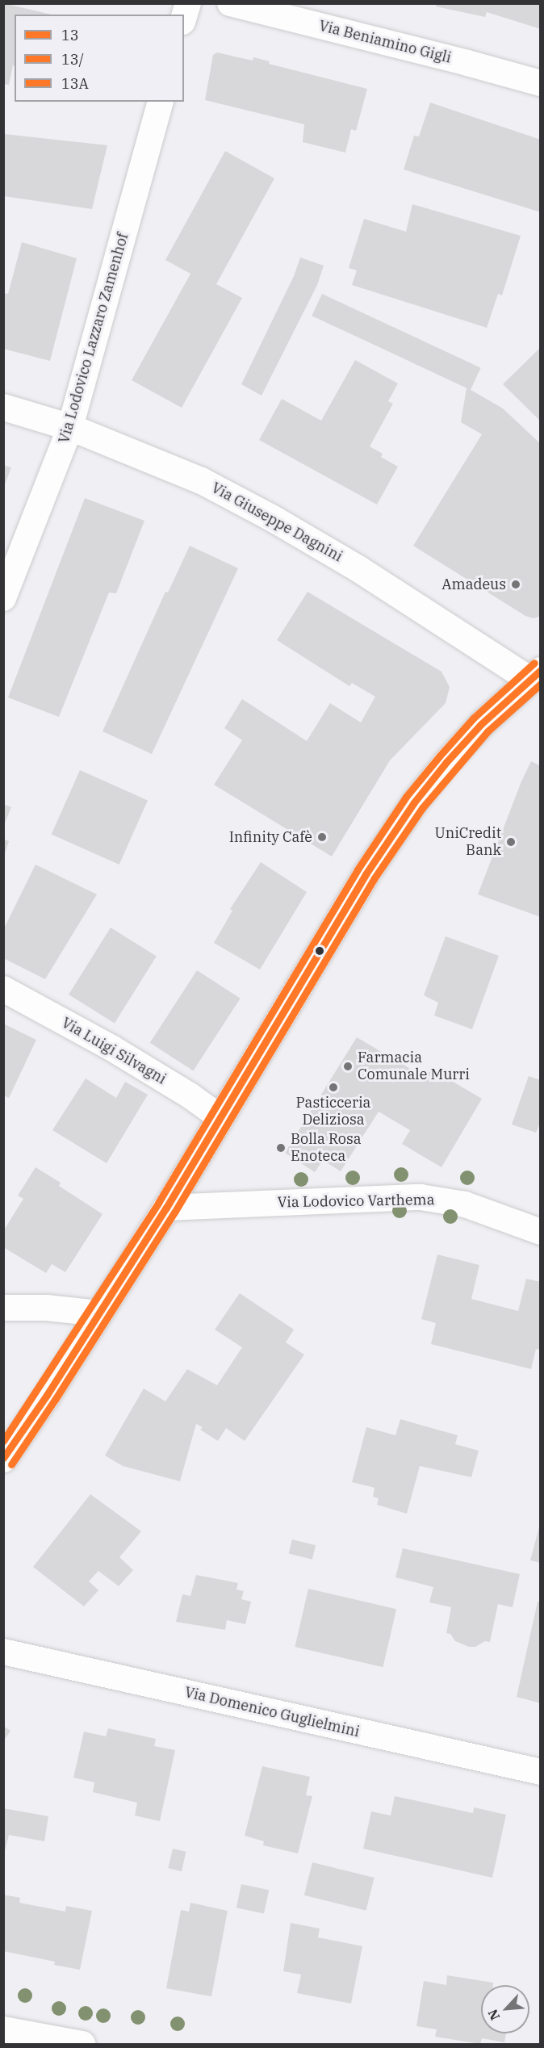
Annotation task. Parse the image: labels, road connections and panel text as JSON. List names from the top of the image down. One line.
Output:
{"streets":{"main road":["Via Giuseppe Dagnini"],"street":["Via Beniamino Gigli","Via Lodovico Lazzaro Zamenhof","Via Luigi Silvagni","Via Lodovico Varthema","Via Domenico Guglielmini"]},"crossings":[["Via Lodovico Lazzaro Zamenhof","Via Giuseppe Dagnini"]],"places":["Amadeus","Infinity Cafè","UniCredit Bank","Farmacia Comunale Murri","Pasticceria Deliziosa","Bolla Rosa Enoteca"],"lines":["transit line 13A","transit line 13","transit line 13/"],"legend":["13","13/","13A"],"north":"bottom left"}
